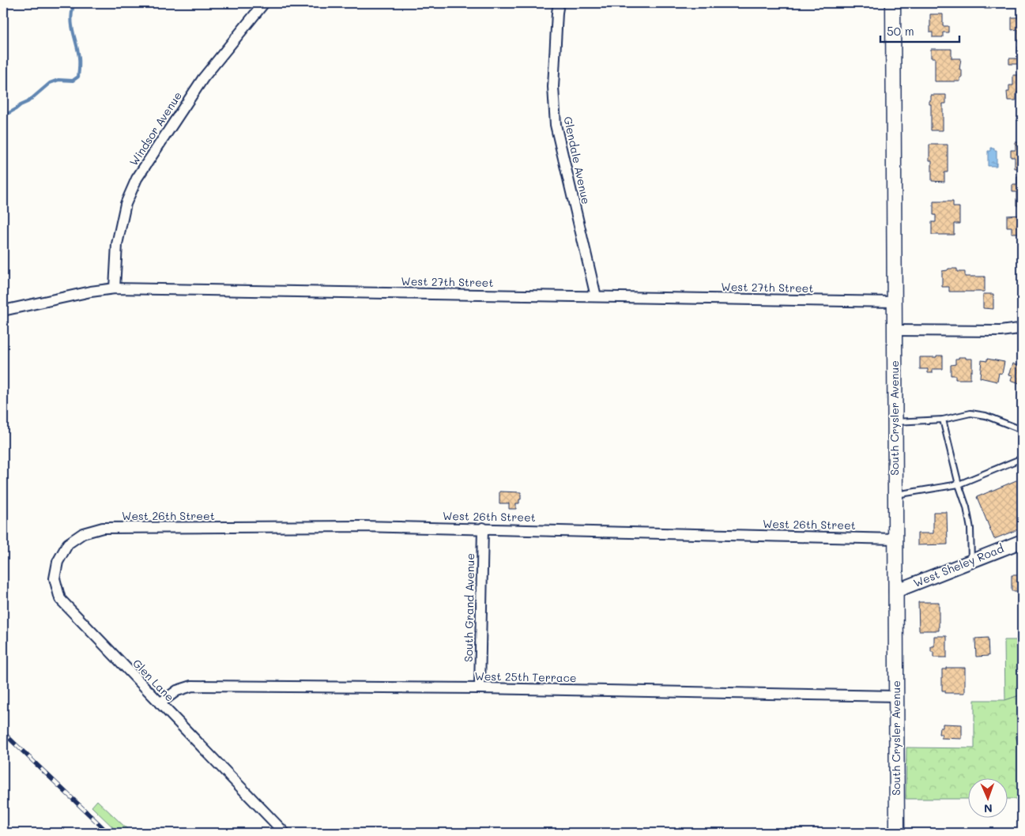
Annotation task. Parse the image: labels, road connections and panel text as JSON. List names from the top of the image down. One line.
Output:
{"streets":{"main road":["South Crysler Avenue"],"street":["Windsor Avenue","Glendale Avenue","West 27th Street","West 26th Street","West Sheley Road","South Grand Avenue","West 25th Terrace","Glen Lane"]},"crossings":[["Windsor Avenue","West 27th Street"],["Glendale Avenue","West 27th Street"],["West 27th Street","South Crysler Avenue"],["South Crysler Avenue","West 26th Street"],["South Crysler Avenue","West Sheley Road"],["South Crysler Avenue","West 25th Terrace"],["West 26th Street","South Grand Avenue"],["West 26th Street","Glen Lane"],["South Grand Avenue","West 25th Terrace"],["West 25th Terrace","Glen Lane"]],"scale_bar":"50 m","north":"bottom"}
